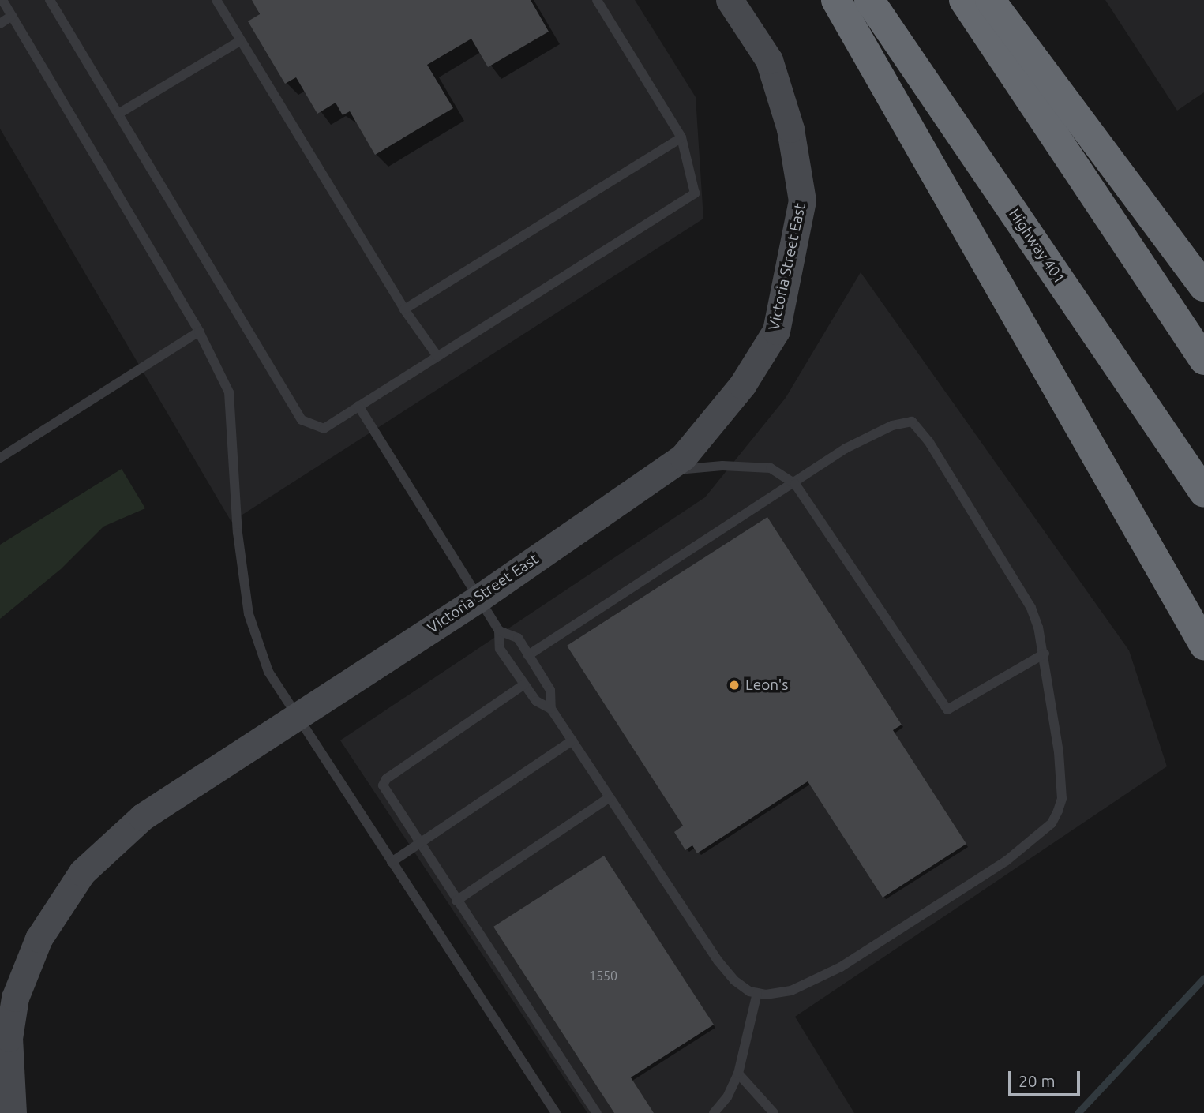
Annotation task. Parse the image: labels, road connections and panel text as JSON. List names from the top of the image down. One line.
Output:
{"streets":{"highway":["Highway 401"],"main road":["Victoria Street East"]},"places":["Leon's"],"house_numbers":["1550"],"scale_bar":"20 m"}
